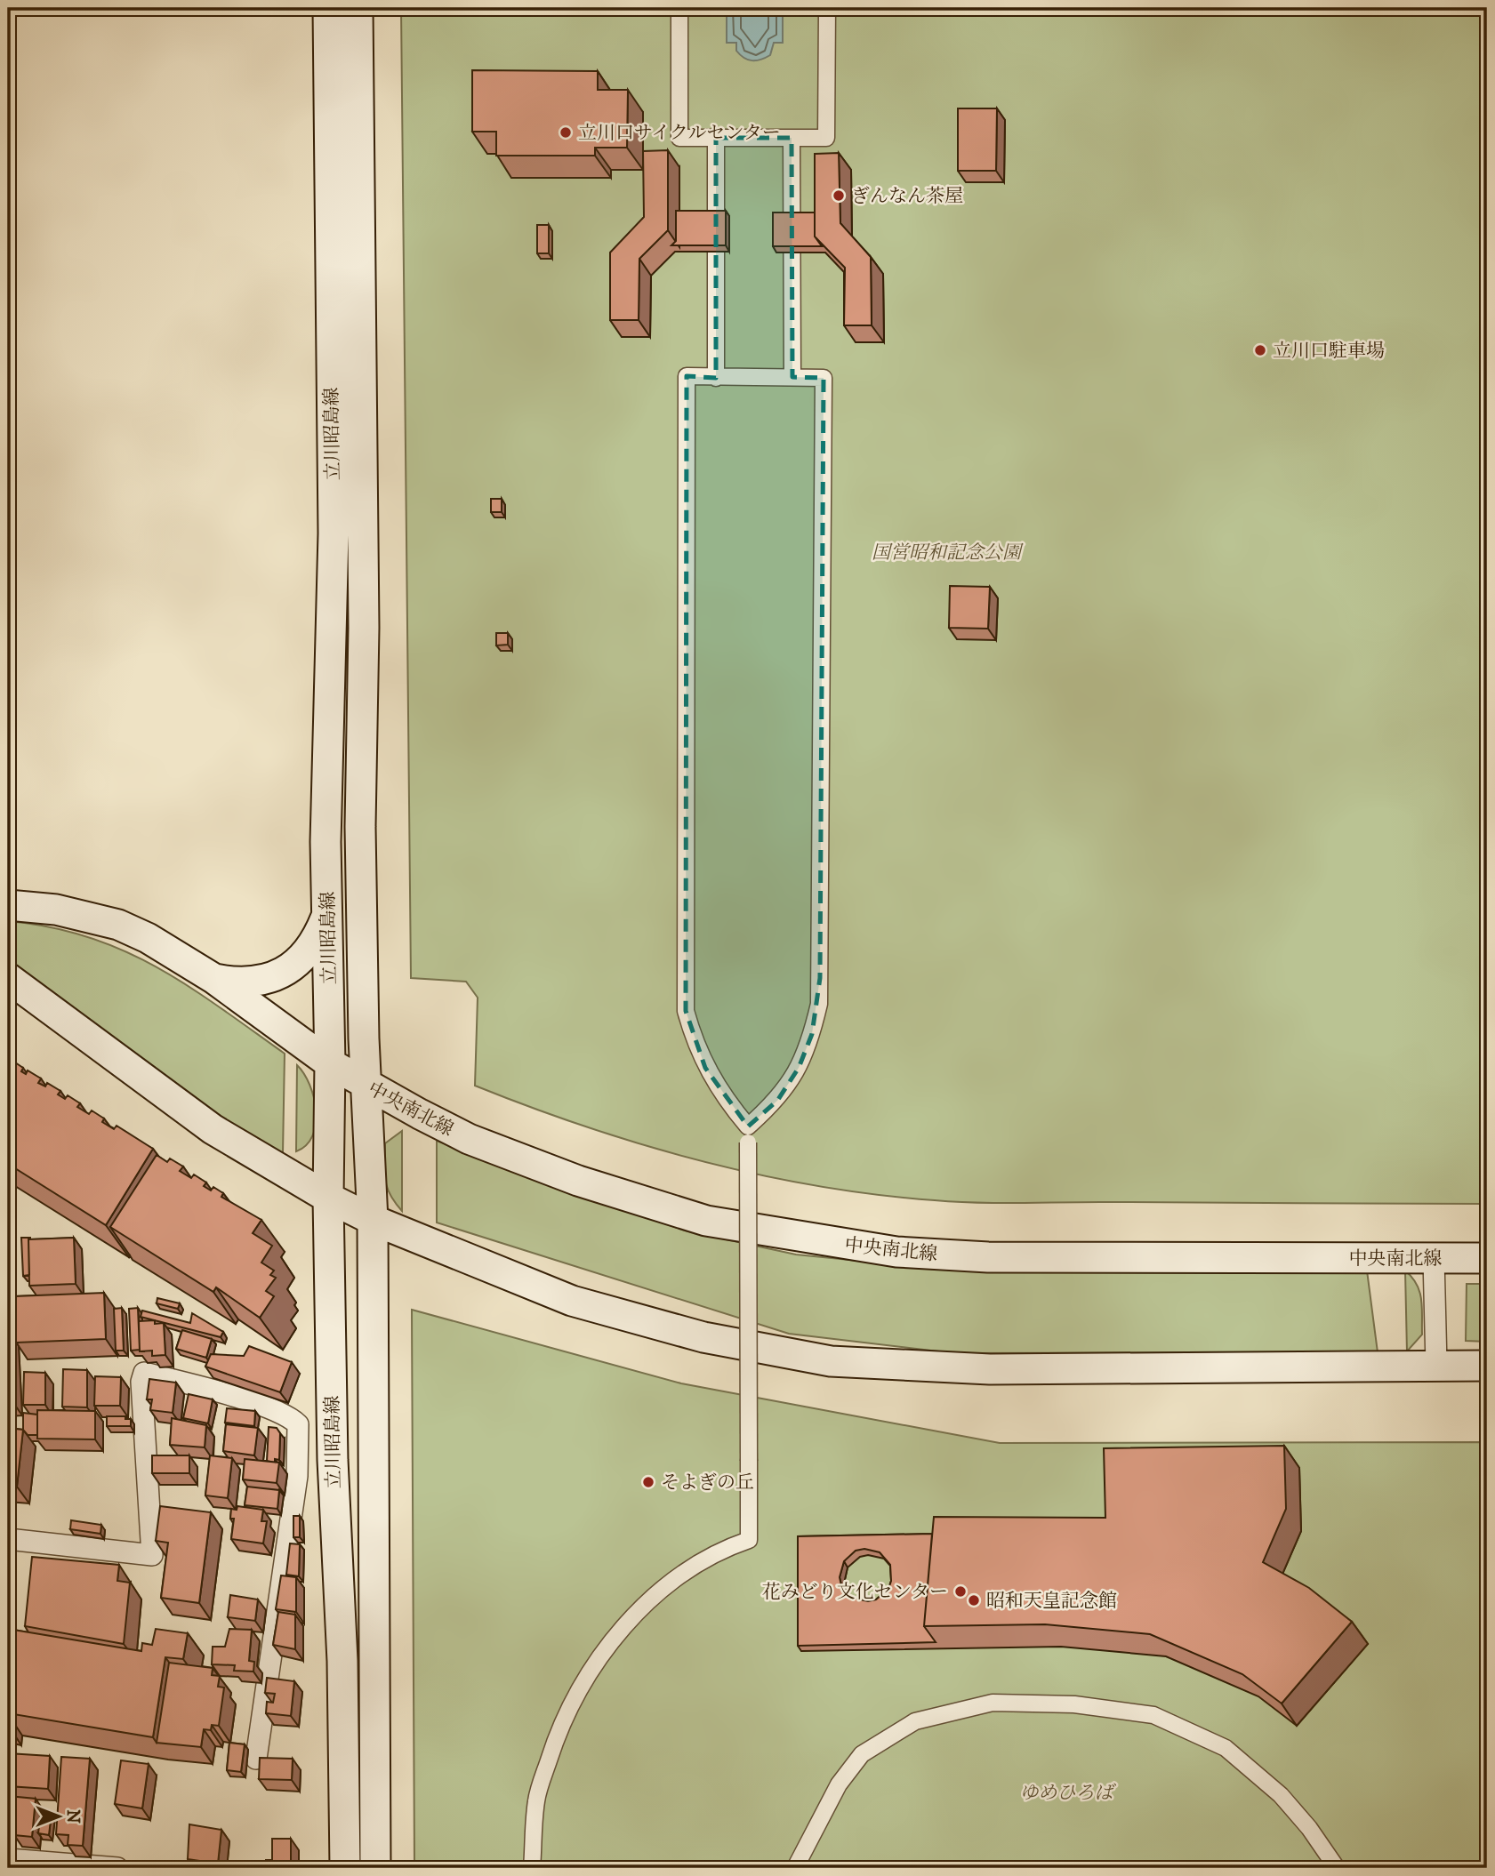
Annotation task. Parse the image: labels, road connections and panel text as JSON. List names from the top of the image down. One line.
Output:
{"streets":{"main road":["立川昭島線","中央南北線"]},"crossings":[["立川昭島線","中央南北線"]],"parks":["国営昭和記念公園","ゆめひろば"],"places":["立川口サイクルセンター","ぎんなん茶屋","立川口駐車場","そよぎの丘","花みどり文化センター","昭和天皇記念館"],"north":"right"}
